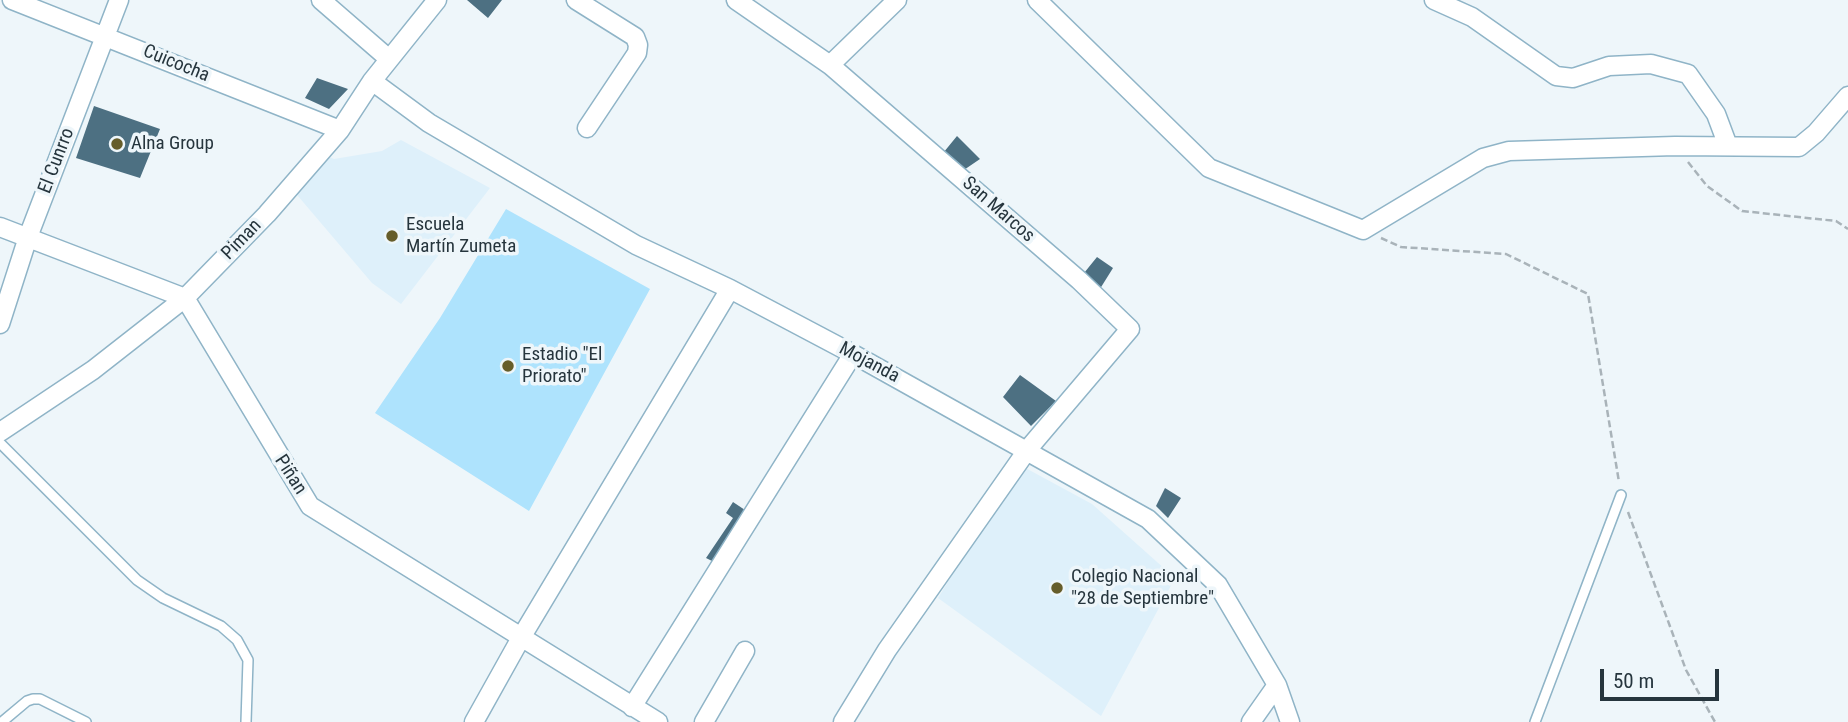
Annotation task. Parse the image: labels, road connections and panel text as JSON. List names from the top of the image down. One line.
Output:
{"streets":{"street":["Cuicocha","El Cunrro","San Marcos","Piman","Mojanda","Piñan"]},"crossings":[["Cuicocha","El Cunrro"],["Cuicocha","Piman"],["San Marcos","Mojanda"],["Piman","Mojanda"],["Piman","Piñan"]],"places":["Alna Group","Escuela Martín Zumeta","Estadio \"El Priorato\"","Colegio Nacional \"28 de Septiembre\""],"scale_bar":"50 m"}
